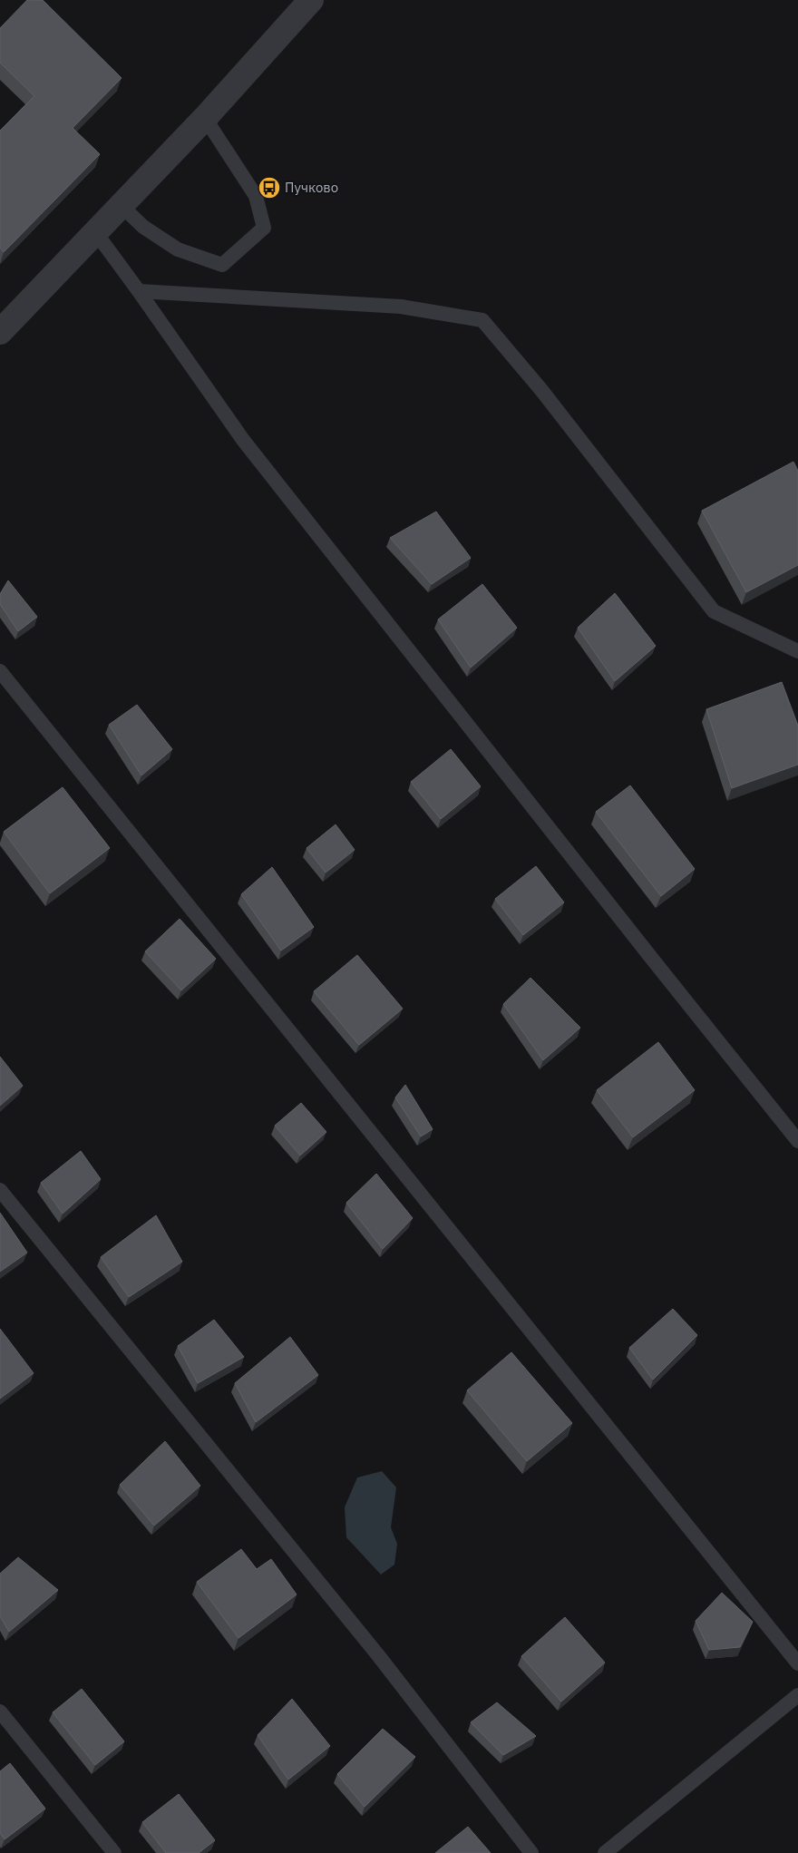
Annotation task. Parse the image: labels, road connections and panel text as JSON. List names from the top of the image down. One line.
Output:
{"places":{"bus stop":["Пучково"]}}
